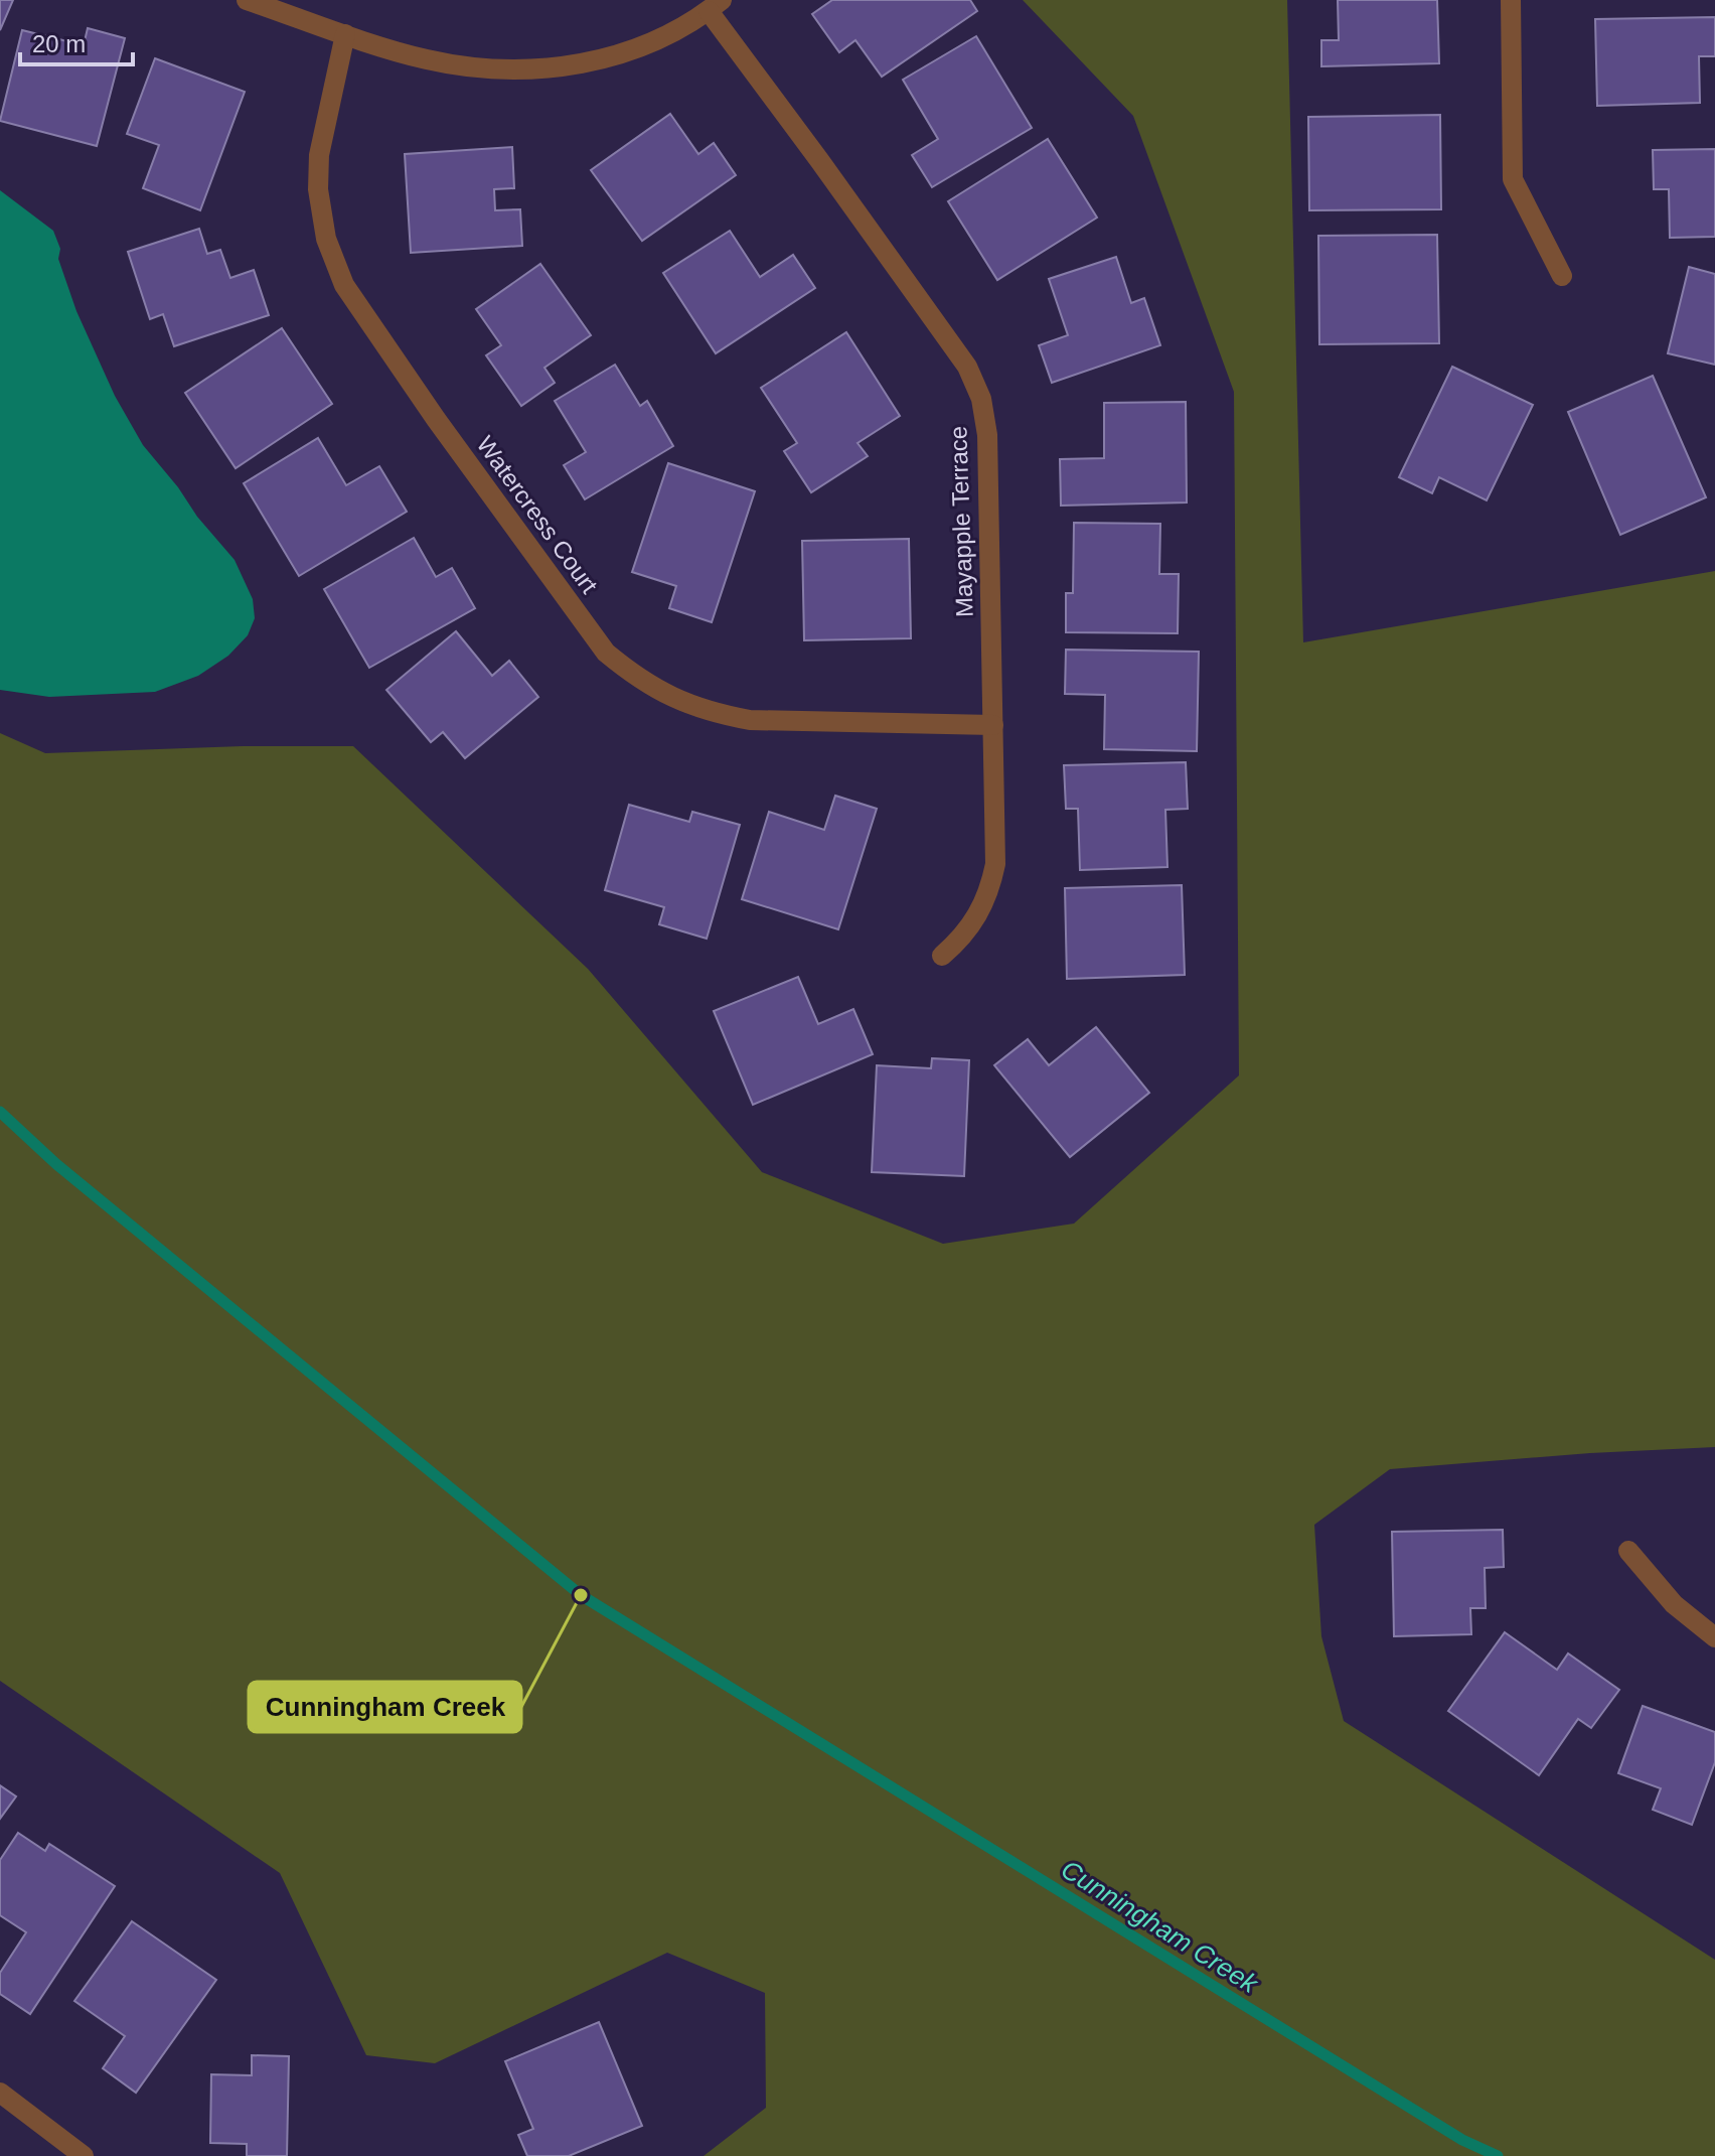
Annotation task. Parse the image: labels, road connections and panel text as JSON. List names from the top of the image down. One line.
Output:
{"streets":{"street":["Watercress Court","Mayapple Terrace"]},"crossings":[["Watercress Court","Mayapple Terrace"]],"water":["Cunningham Creek"],"places":["Cunningham Creek"],"scale_bar":"20 m"}
